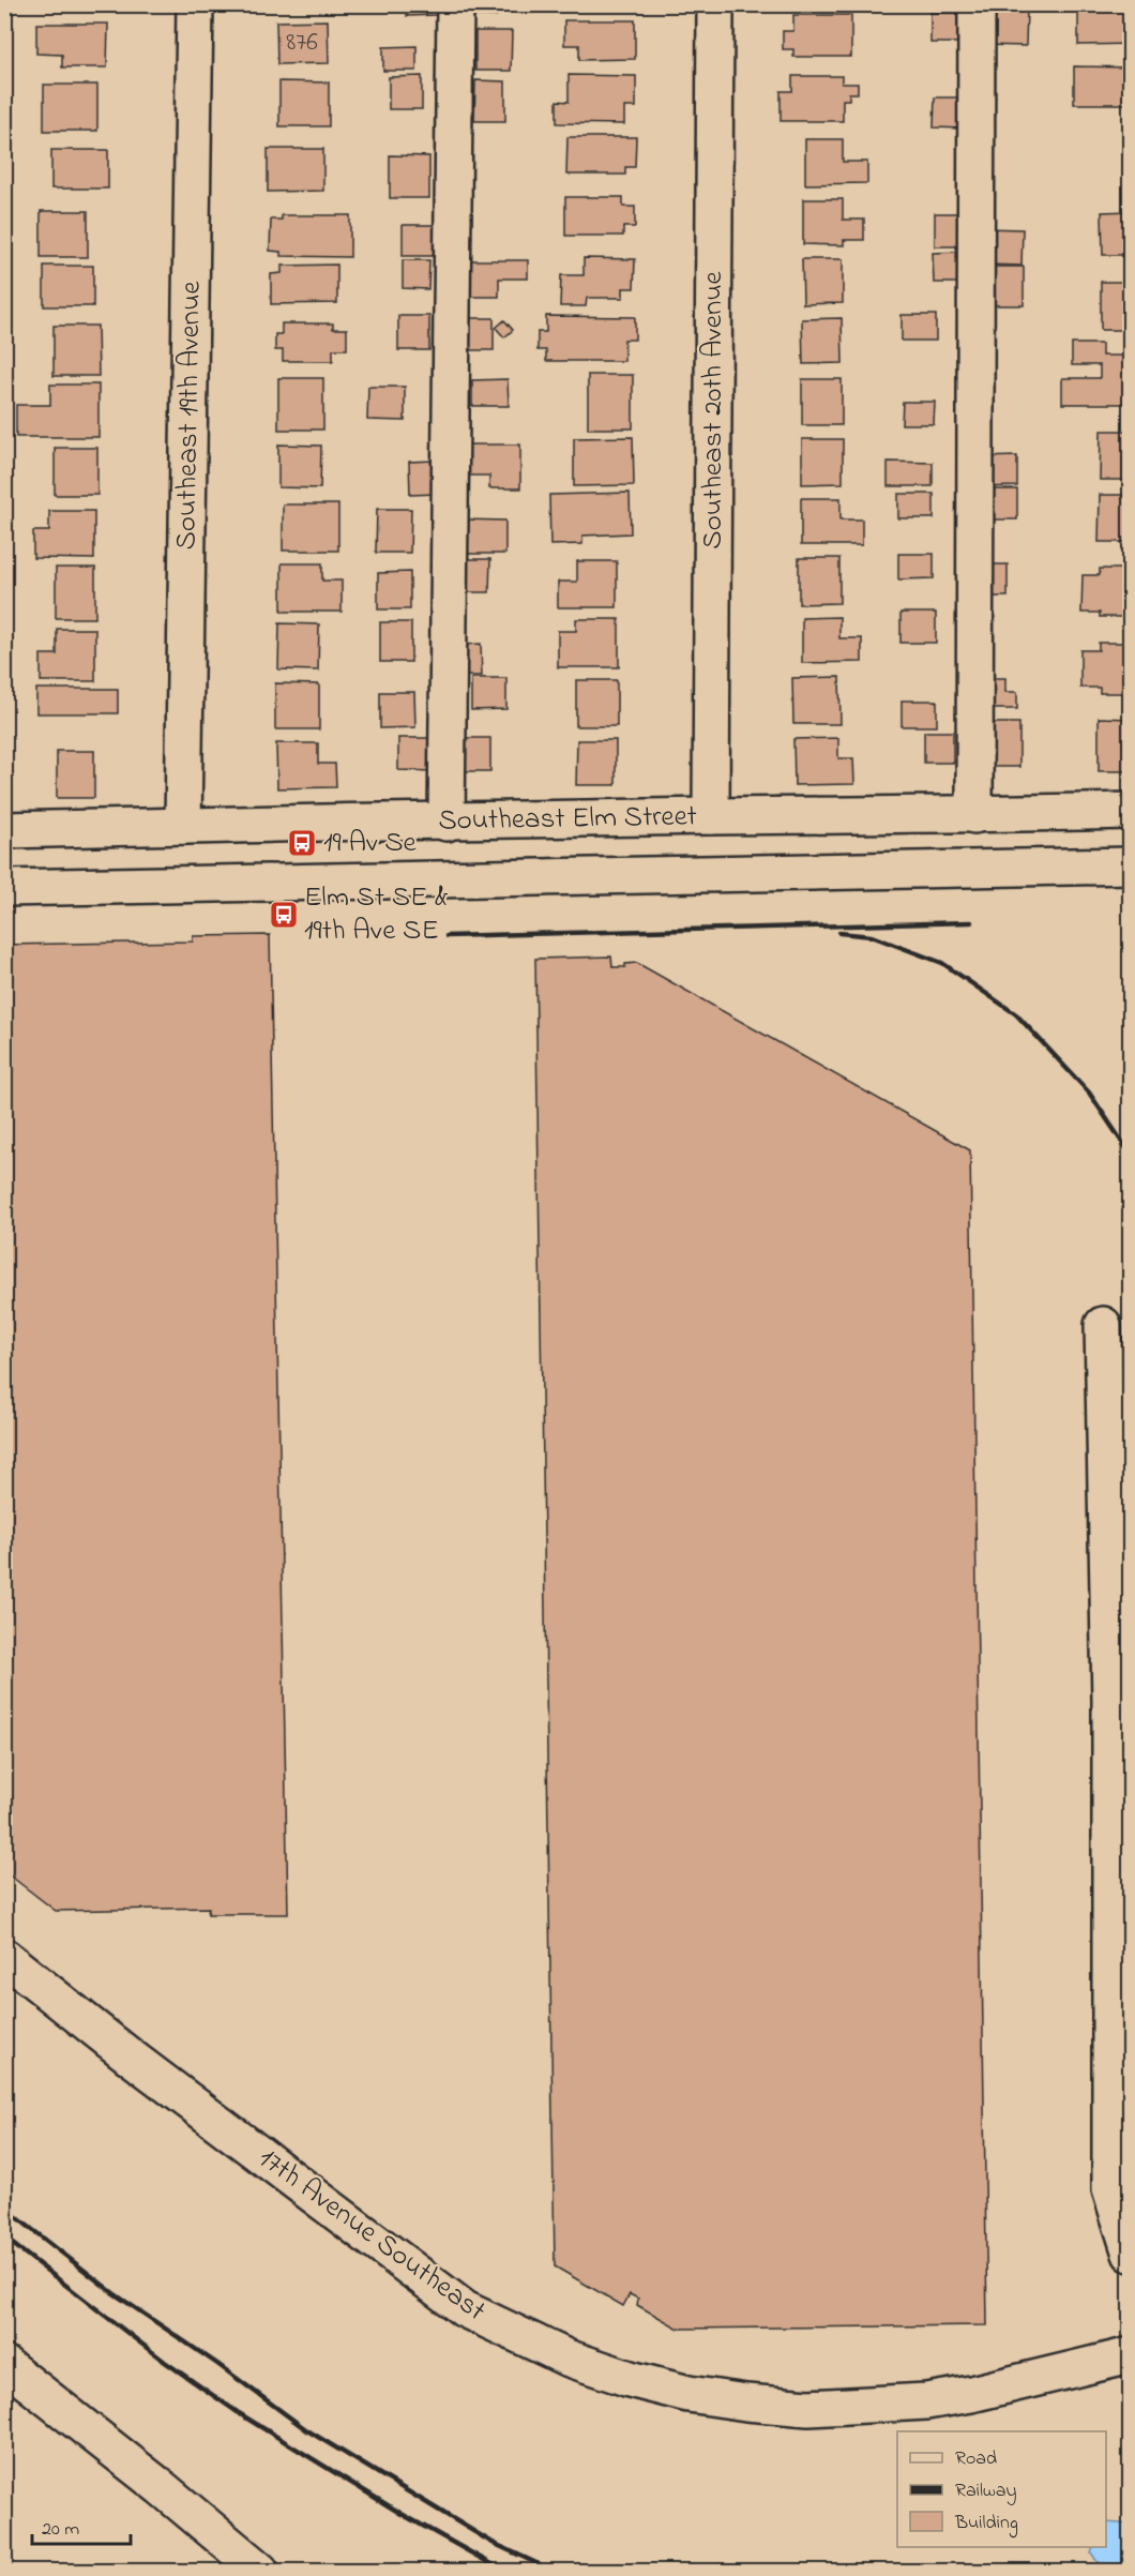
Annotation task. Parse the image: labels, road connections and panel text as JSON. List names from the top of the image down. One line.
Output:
{"streets":{"street":["Southeast 20th Avenue","Southeast 19th Avenue","Southeast Elm Street","17th Avenue Southeast"]},"crossings":[["Southeast 20th Avenue","Southeast Elm Street"],["Southeast 19th Avenue","Southeast Elm Street"]],"places":{"bus stop":["19 Av Se","Elm St SE & 19th Ave SE"]},"house_numbers":["876"],"legend":["Road","Railway","Building"],"scale_bar":"20 m"}
